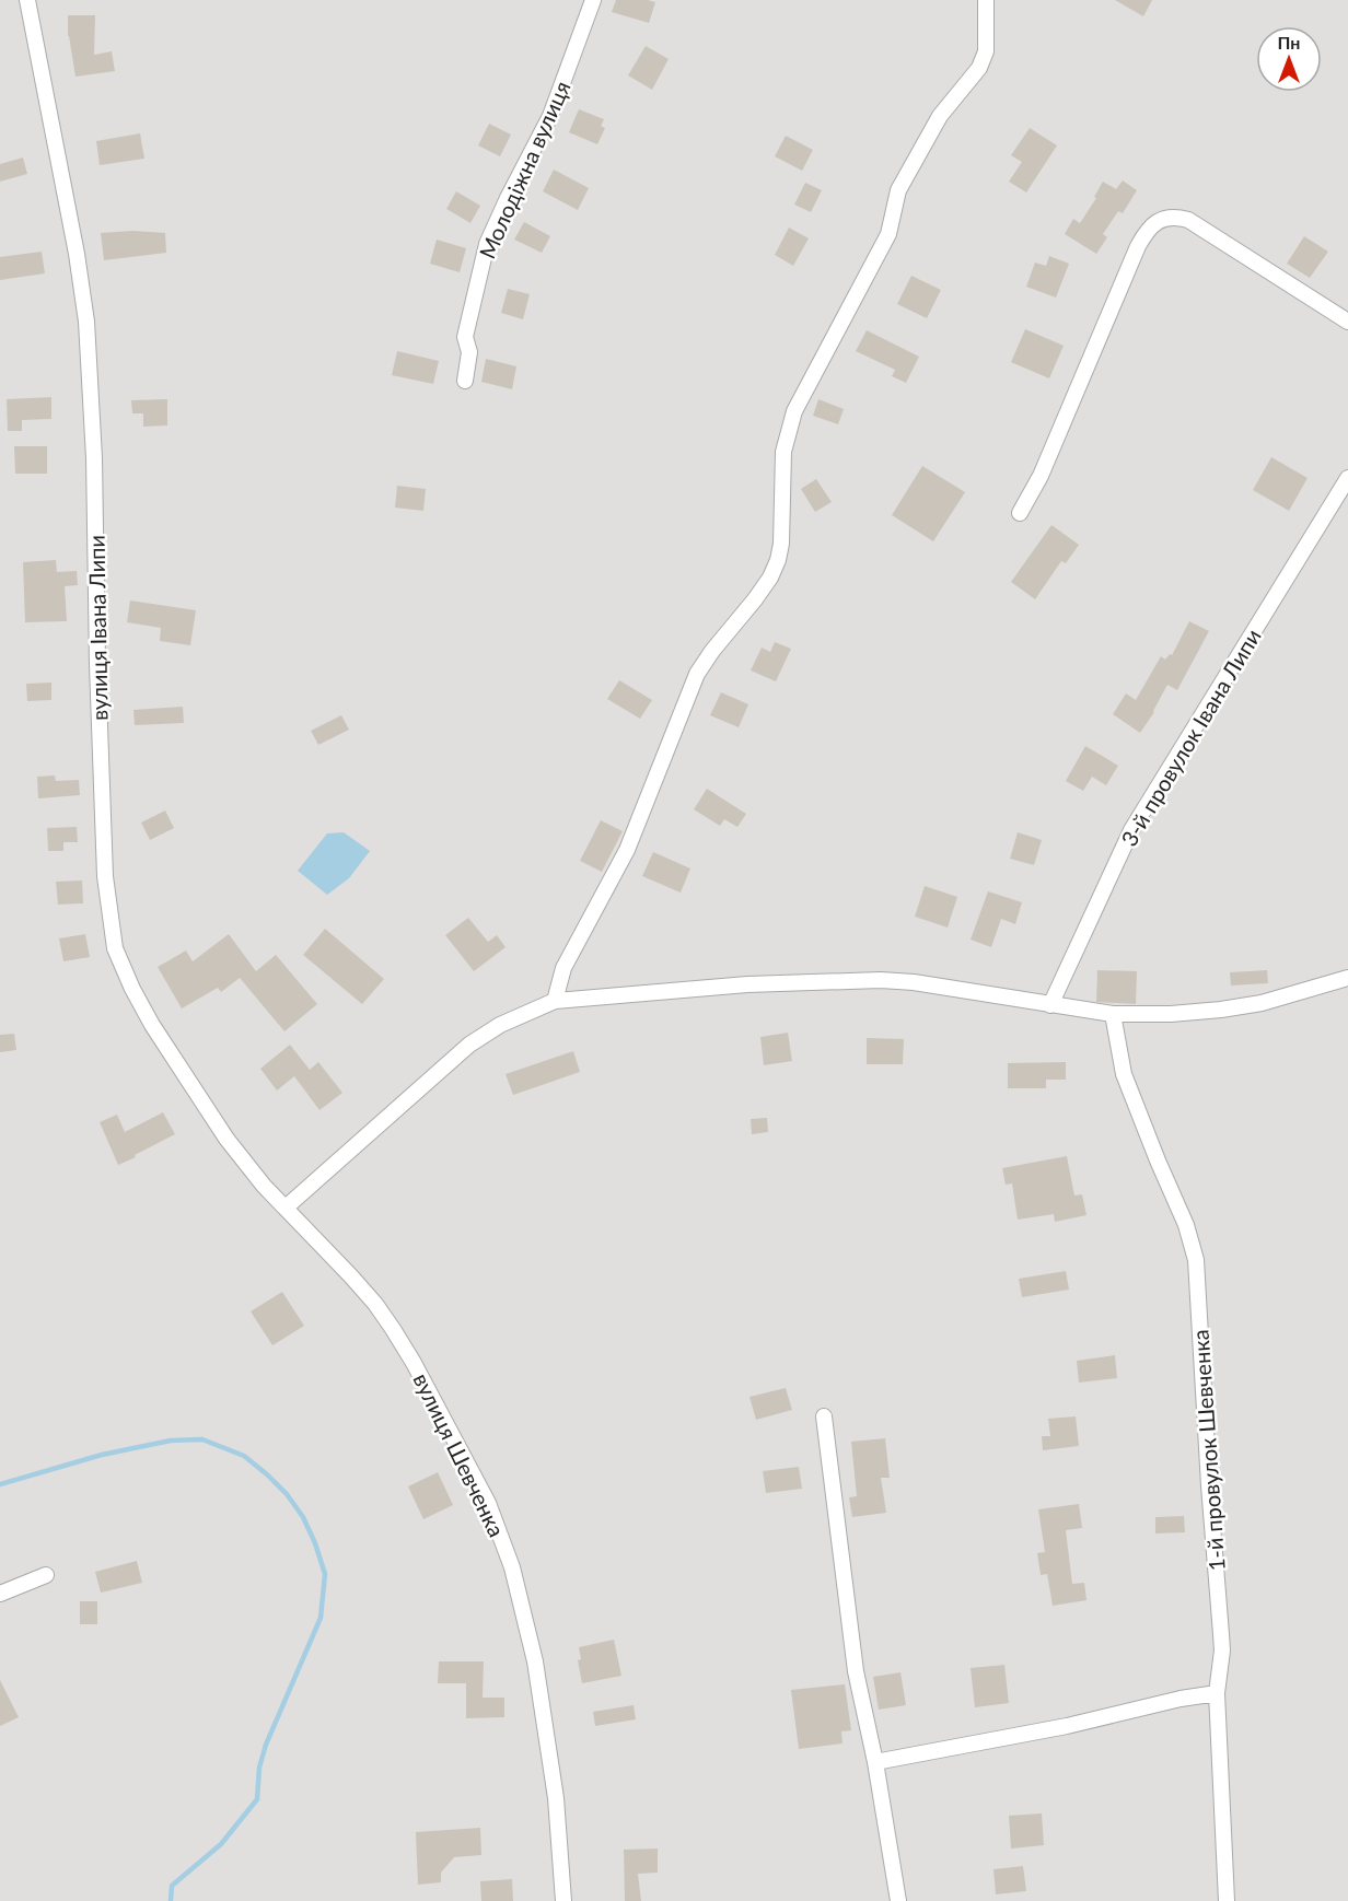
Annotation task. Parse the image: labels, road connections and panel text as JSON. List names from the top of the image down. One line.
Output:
{"streets":{"street":["Молодіжна вулиця","вулиця Івана Липи","3-й провулок Івана Липи","1-й провулок Шевченка","вулиця Шевченка"]},"crossings":[["вулиця Івана Липи","вулиця Шевченка"]],"north":"top"}
